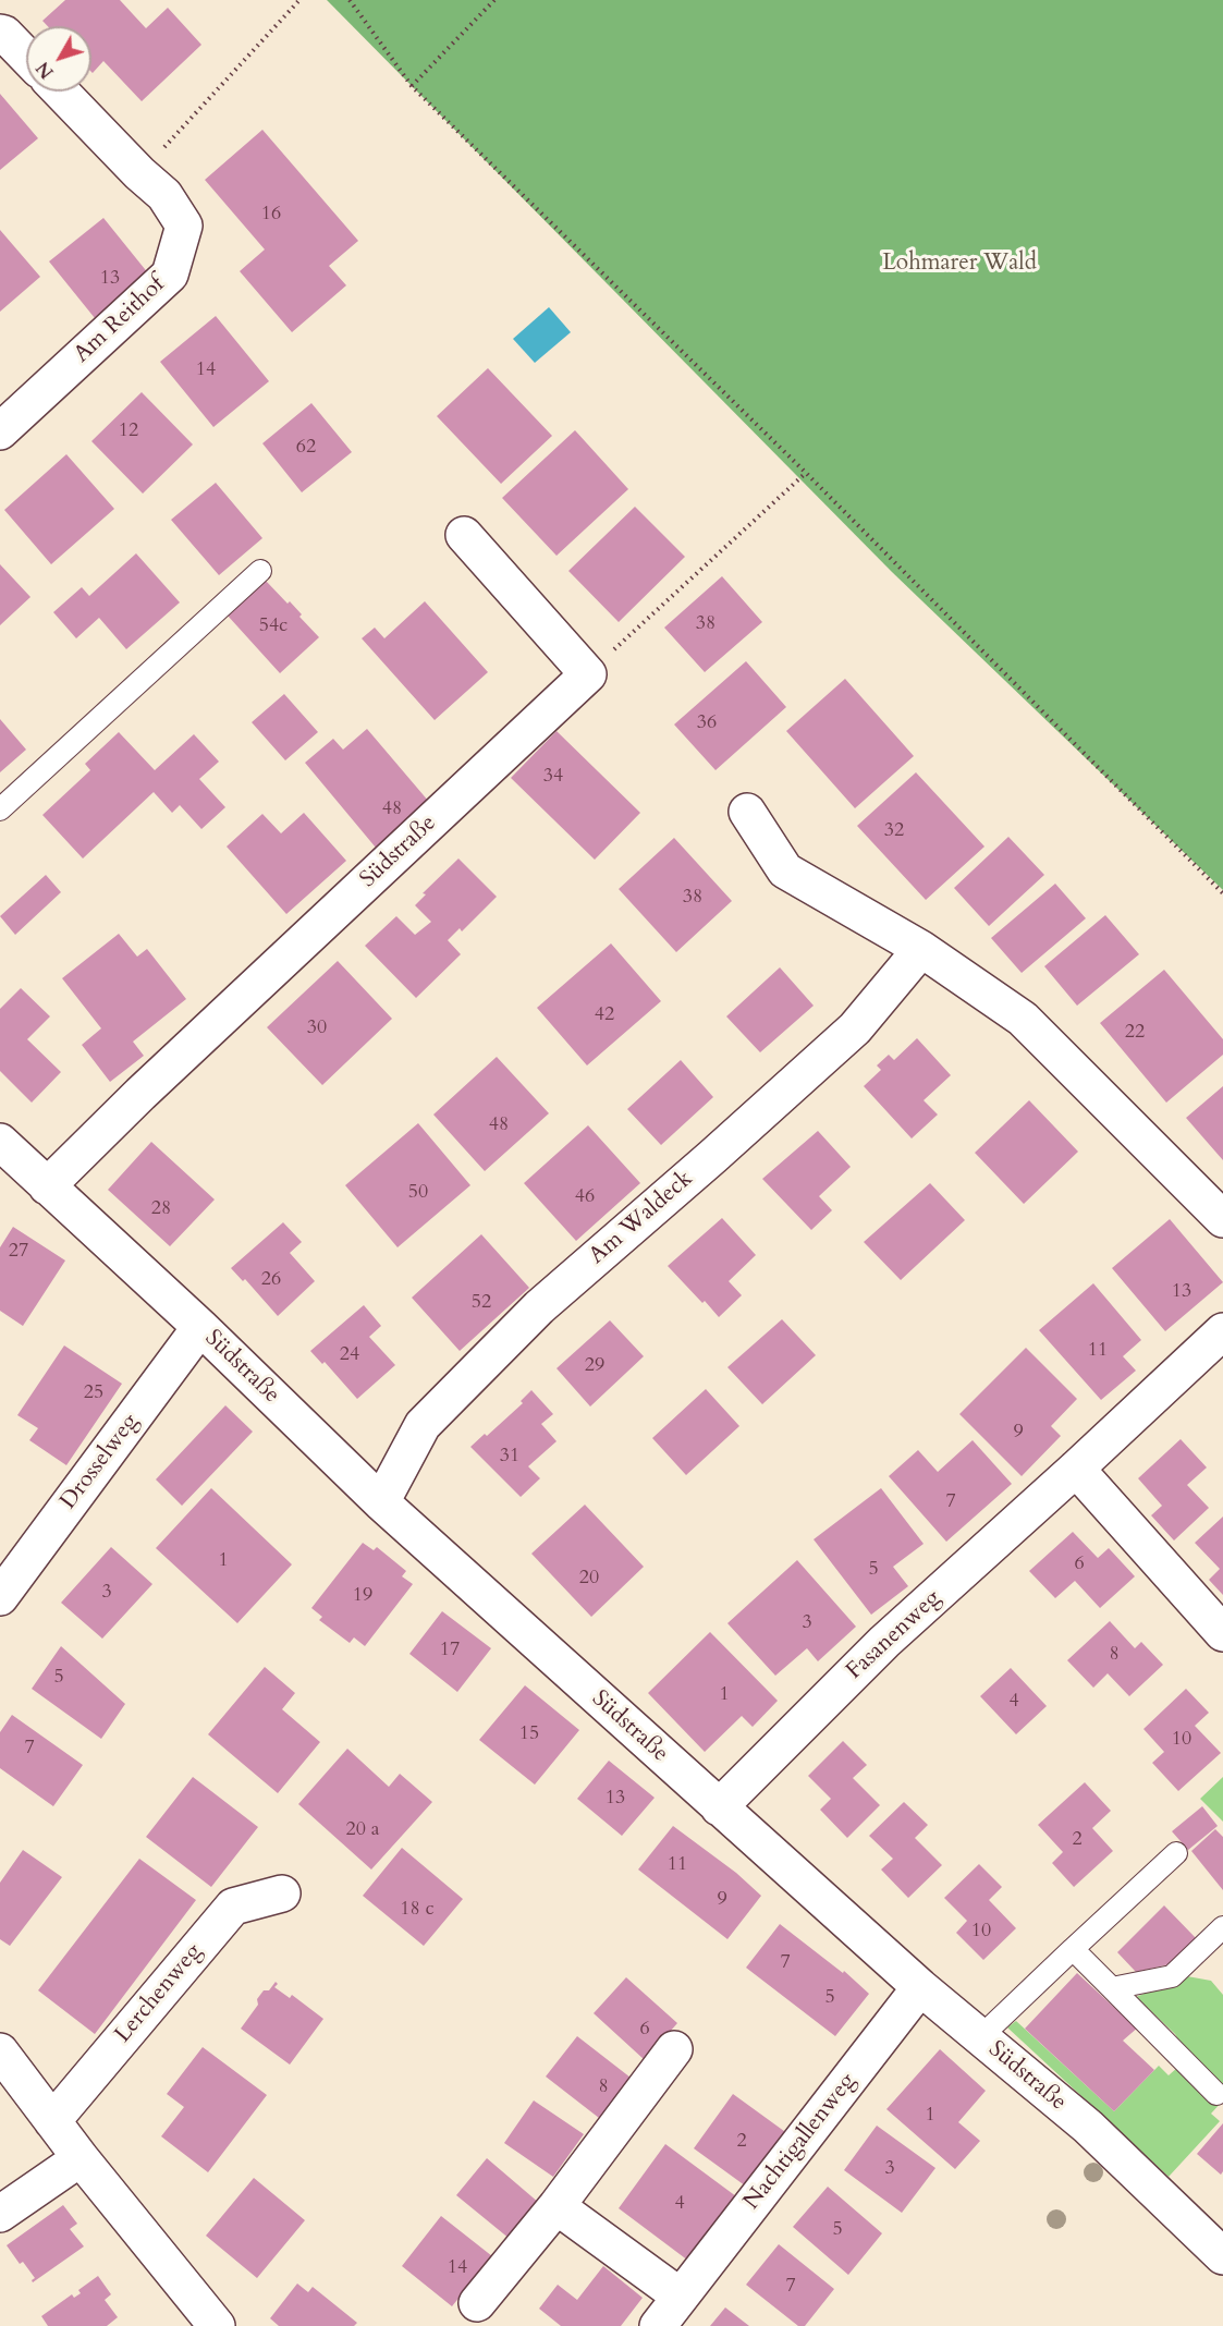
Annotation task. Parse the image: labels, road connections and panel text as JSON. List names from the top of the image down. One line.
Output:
{"streets":{"street":["Am Reithof","Südstraße","Am Waldeck","Drosselweg","Fasanenweg","Lerchenweg","Nachtigallenweg"]},"crossings":[["Südstraße","Am Waldeck"],["Südstraße","Drosselweg"],["Südstraße","Fasanenweg"],["Südstraße","Nachtigallenweg"]],"parks":["Lohmarer Wald"],"house_numbers":["16","13","14","12","62","38","54c","36","34","48","32","38","42","30","22","48","50","46","28","27","26","13","52","11","24","29","25","9","31","7","1","6","5","20","3","19","3","17","8","5","1","4","15","10","7","13","20 a","2","11","9","18 c","10","7","5","6","8","1","2","3","4","5","14","7"],"north":"bottom left"}
